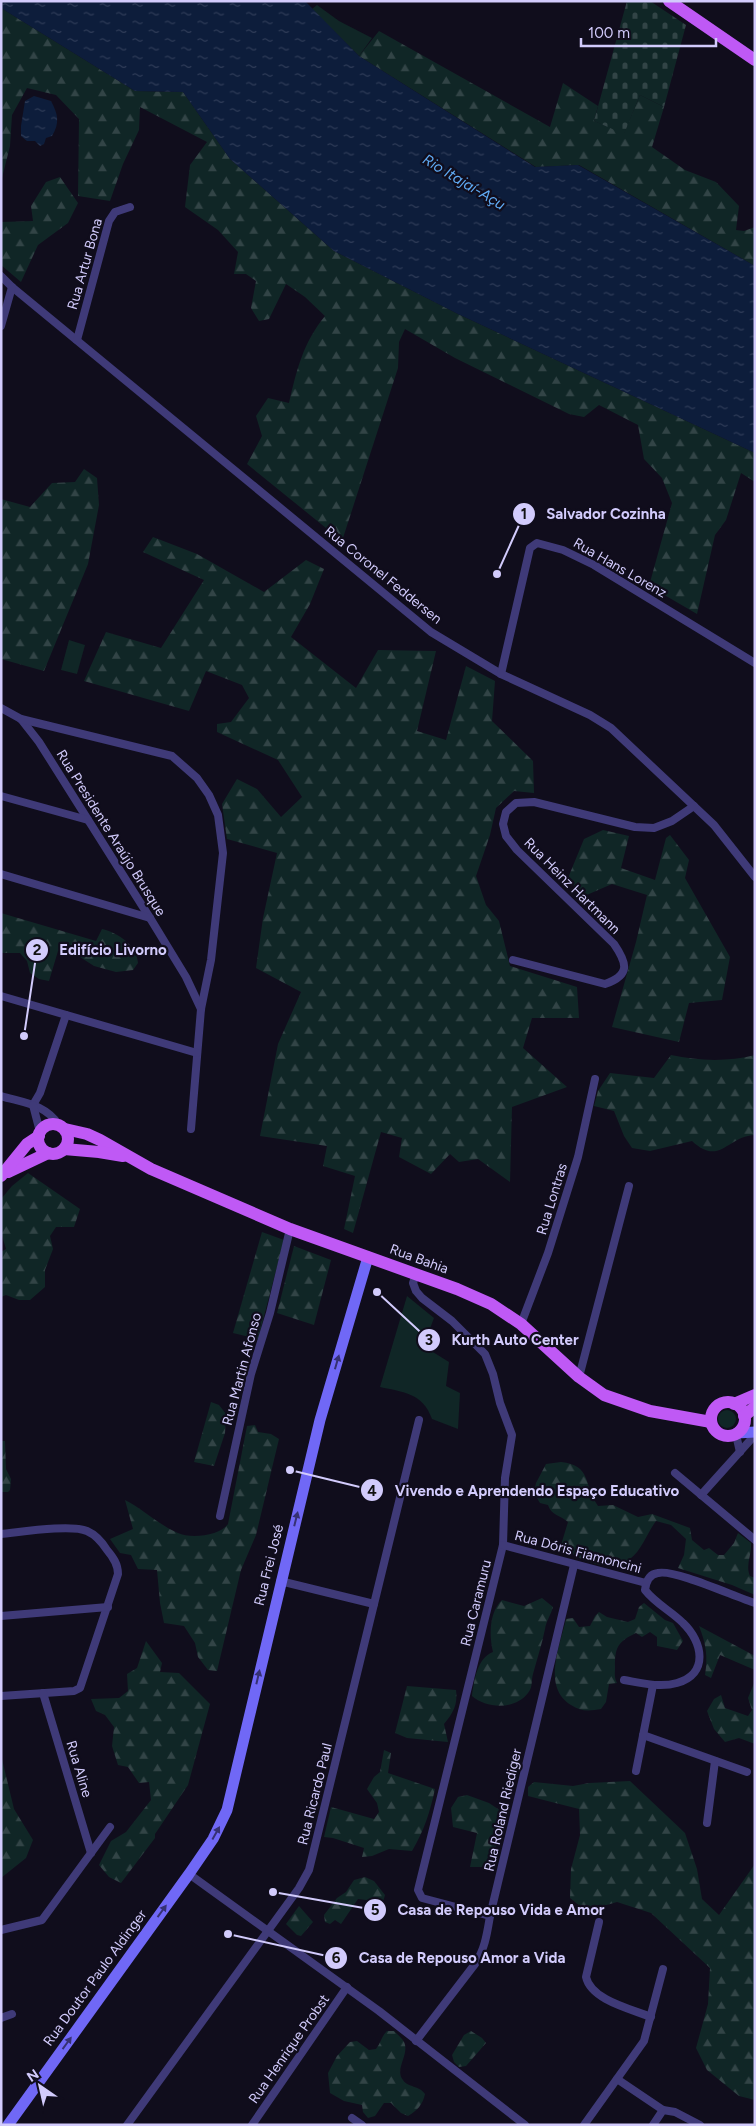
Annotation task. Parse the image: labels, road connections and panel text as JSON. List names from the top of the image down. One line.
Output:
{"streets":{"main road":["Rua Bahia"],"street":["Rua Artur Bona","Rua Hans Lorenz","Rua Coronel Feddersen","Rua Presidente Araújo Brusque","Rua Heinz Hartmann","Rua Lontras","Rua Martin Afonso","Rua Dóris Fiamoncini","Rua Frei José","Rua Caramuru","Rua Aline","Rua Ricardo Paul","Rua Roland Riediger","Rua Doutor Paulo Aldinger","Rua Henrique Probst"]},"crossings":[["Rua Artur Bona","Rua Coronel Feddersen"],["Rua Hans Lorenz","Rua Coronel Feddersen"],["Rua Coronel Feddersen","Rua Heinz Hartmann"],["Rua Lontras","Rua Bahia"],["Rua Bahia","Rua Martin Afonso"],["Rua Bahia","Rua Frei José"],["Rua Bahia","Rua Caramuru"],["Rua Dóris Fiamoncini","Rua Caramuru"],["Rua Dóris Fiamoncini","Rua Roland Riediger"],["Rua Frei José","Rua Doutor Paulo Aldinger"],["Rua Caramuru","Rua Roland Riediger"]],"one_way":["Rua Frei José"],"water":["Rio Itajaí-Açu"],"places":["Salvador Cozinha","Edifício Livorno","Kurth Auto Center","Vivendo e Aprendendo Espaço Educativo","Casa de Repouso Vida e Amor","Casa de Repouso Amor a Vida"],"scale_bar":"100 m","north":"top left"}
